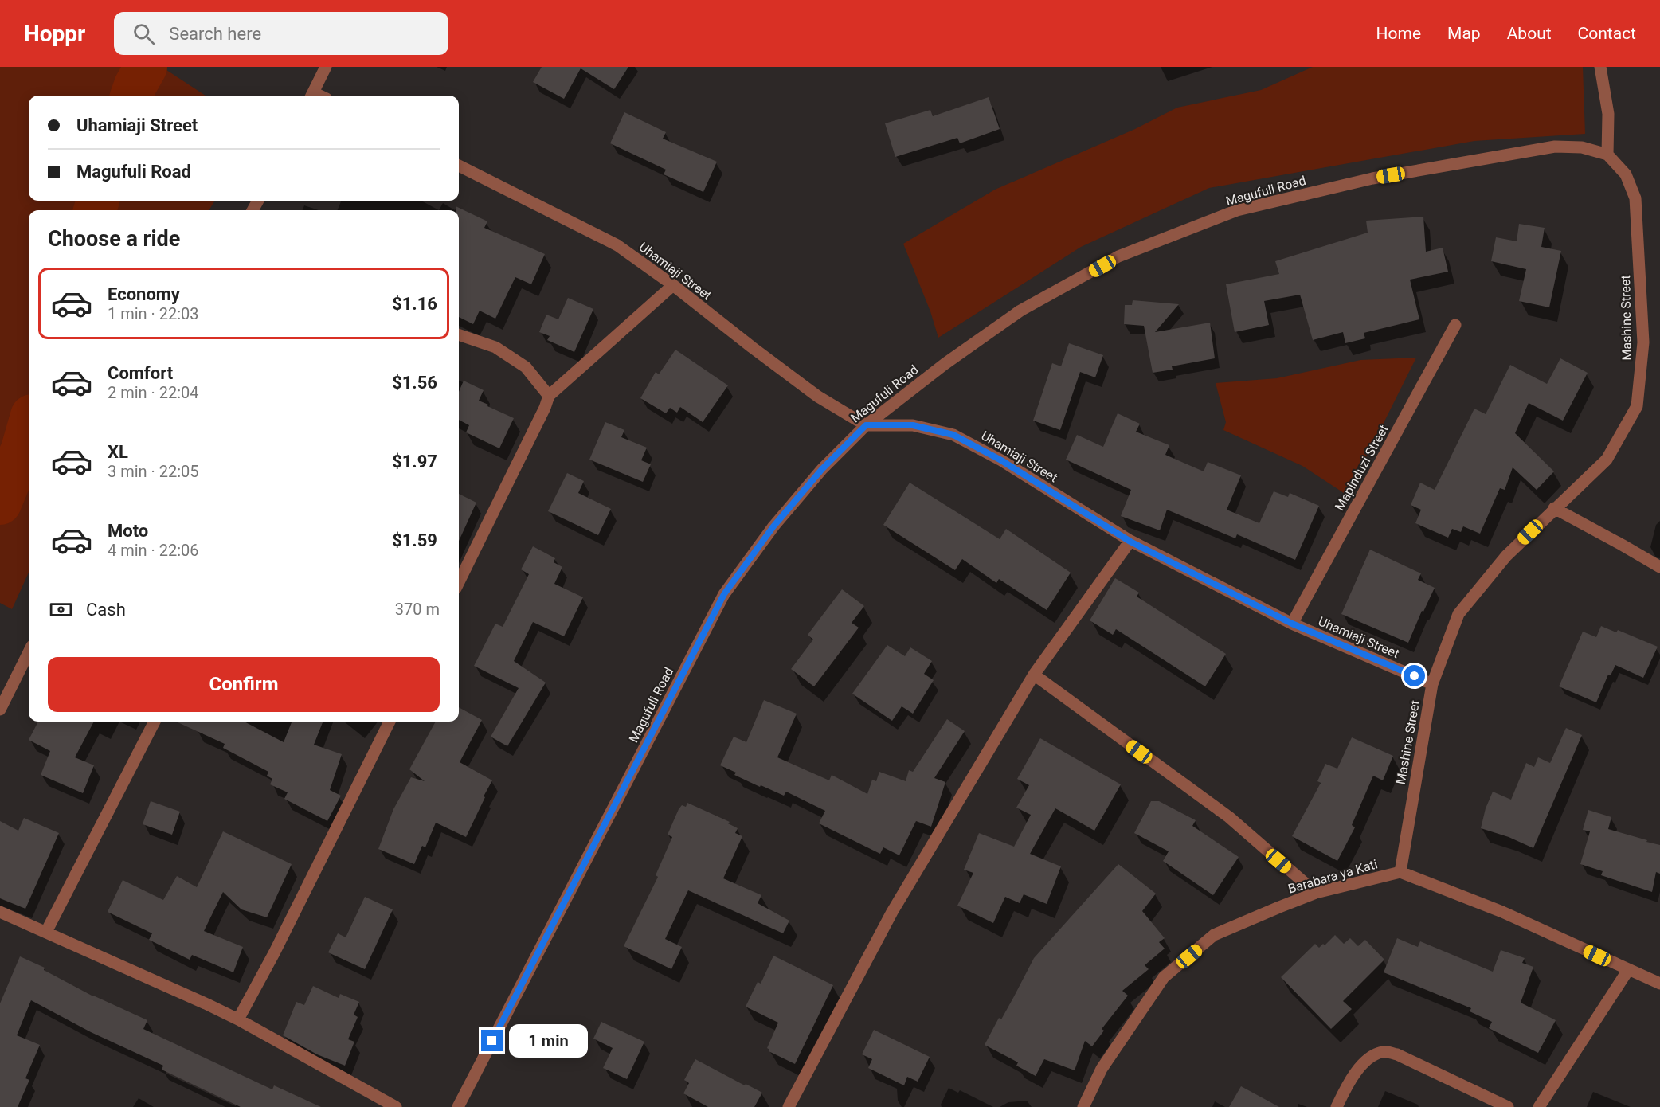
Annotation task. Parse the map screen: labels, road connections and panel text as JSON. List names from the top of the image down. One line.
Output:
{"streets":{"street":["Magufuli Road","Uhamiaji Street","Mashine Street","Mapinduzi Street","Barabara ya Kati"]},"crossings":[["Magufuli Road","Uhamiaji Street"],["Magufuli Road","Mashine Street"],["Uhamiaji Street","Mashine Street"],["Uhamiaji Street","Mapinduzi Street"],["Mashine Street","Barabara ya Kati"]],"page":{"header":"Hoppr","search":"Search here","nav":["Home","Map","About","Contact"],"banner":["Uhamiaji Street","Magufuli Road"],"heading":"Choose a ride","list":[{"name":"Economy","note":"1 min · 22:03","value":"$1.16"},{"name":"Comfort","note":"2 min · 22:04","value":"$1.56"},{"name":"XL","note":"3 min · 22:05","value":"$1.97"},{"name":"Moto","note":"4 min · 22:06","value":"$1.59"}],"pay":["Cash","370 m"],"buttons":"Confirm","bubble":"1 min"}}
